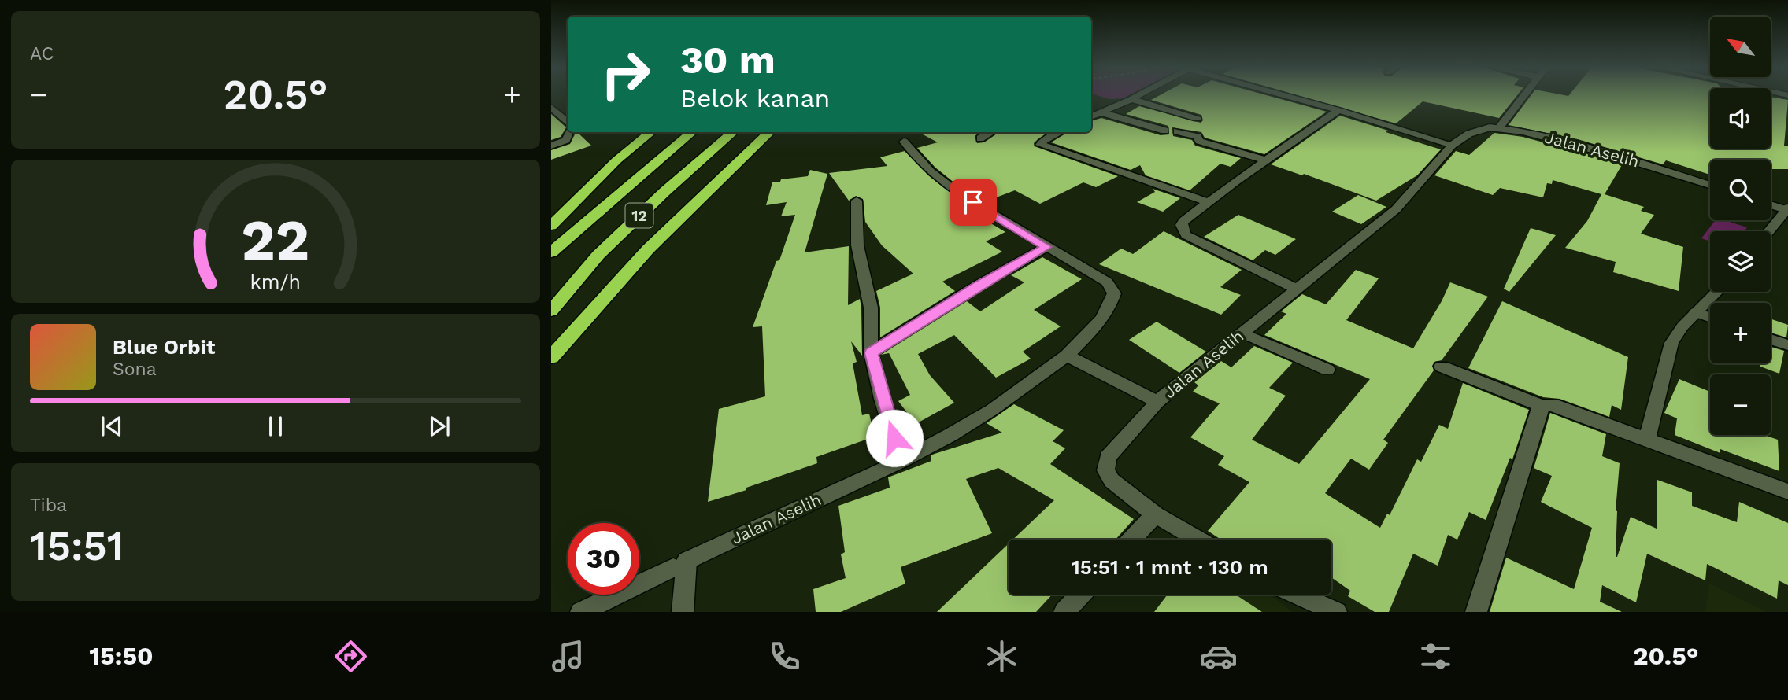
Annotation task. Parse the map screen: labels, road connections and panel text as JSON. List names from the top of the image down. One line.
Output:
{"streets":{"highway":["12"],"street":["Jalan Aselih"]},"north":"top left","page":{"tile":["AC",["Tiba","15:51"]],"map_buttons":["+","−"],"turn":["30 m","Belok kanan"],"heat":["−","20.5°","+"],"song":["Blue Orbit","Sona"],"limit":"30","trip":"15:51 · 1 mnt · 130 m","tabs":["15:50","20.5°"],"gauge":["22","km/h"]}}
